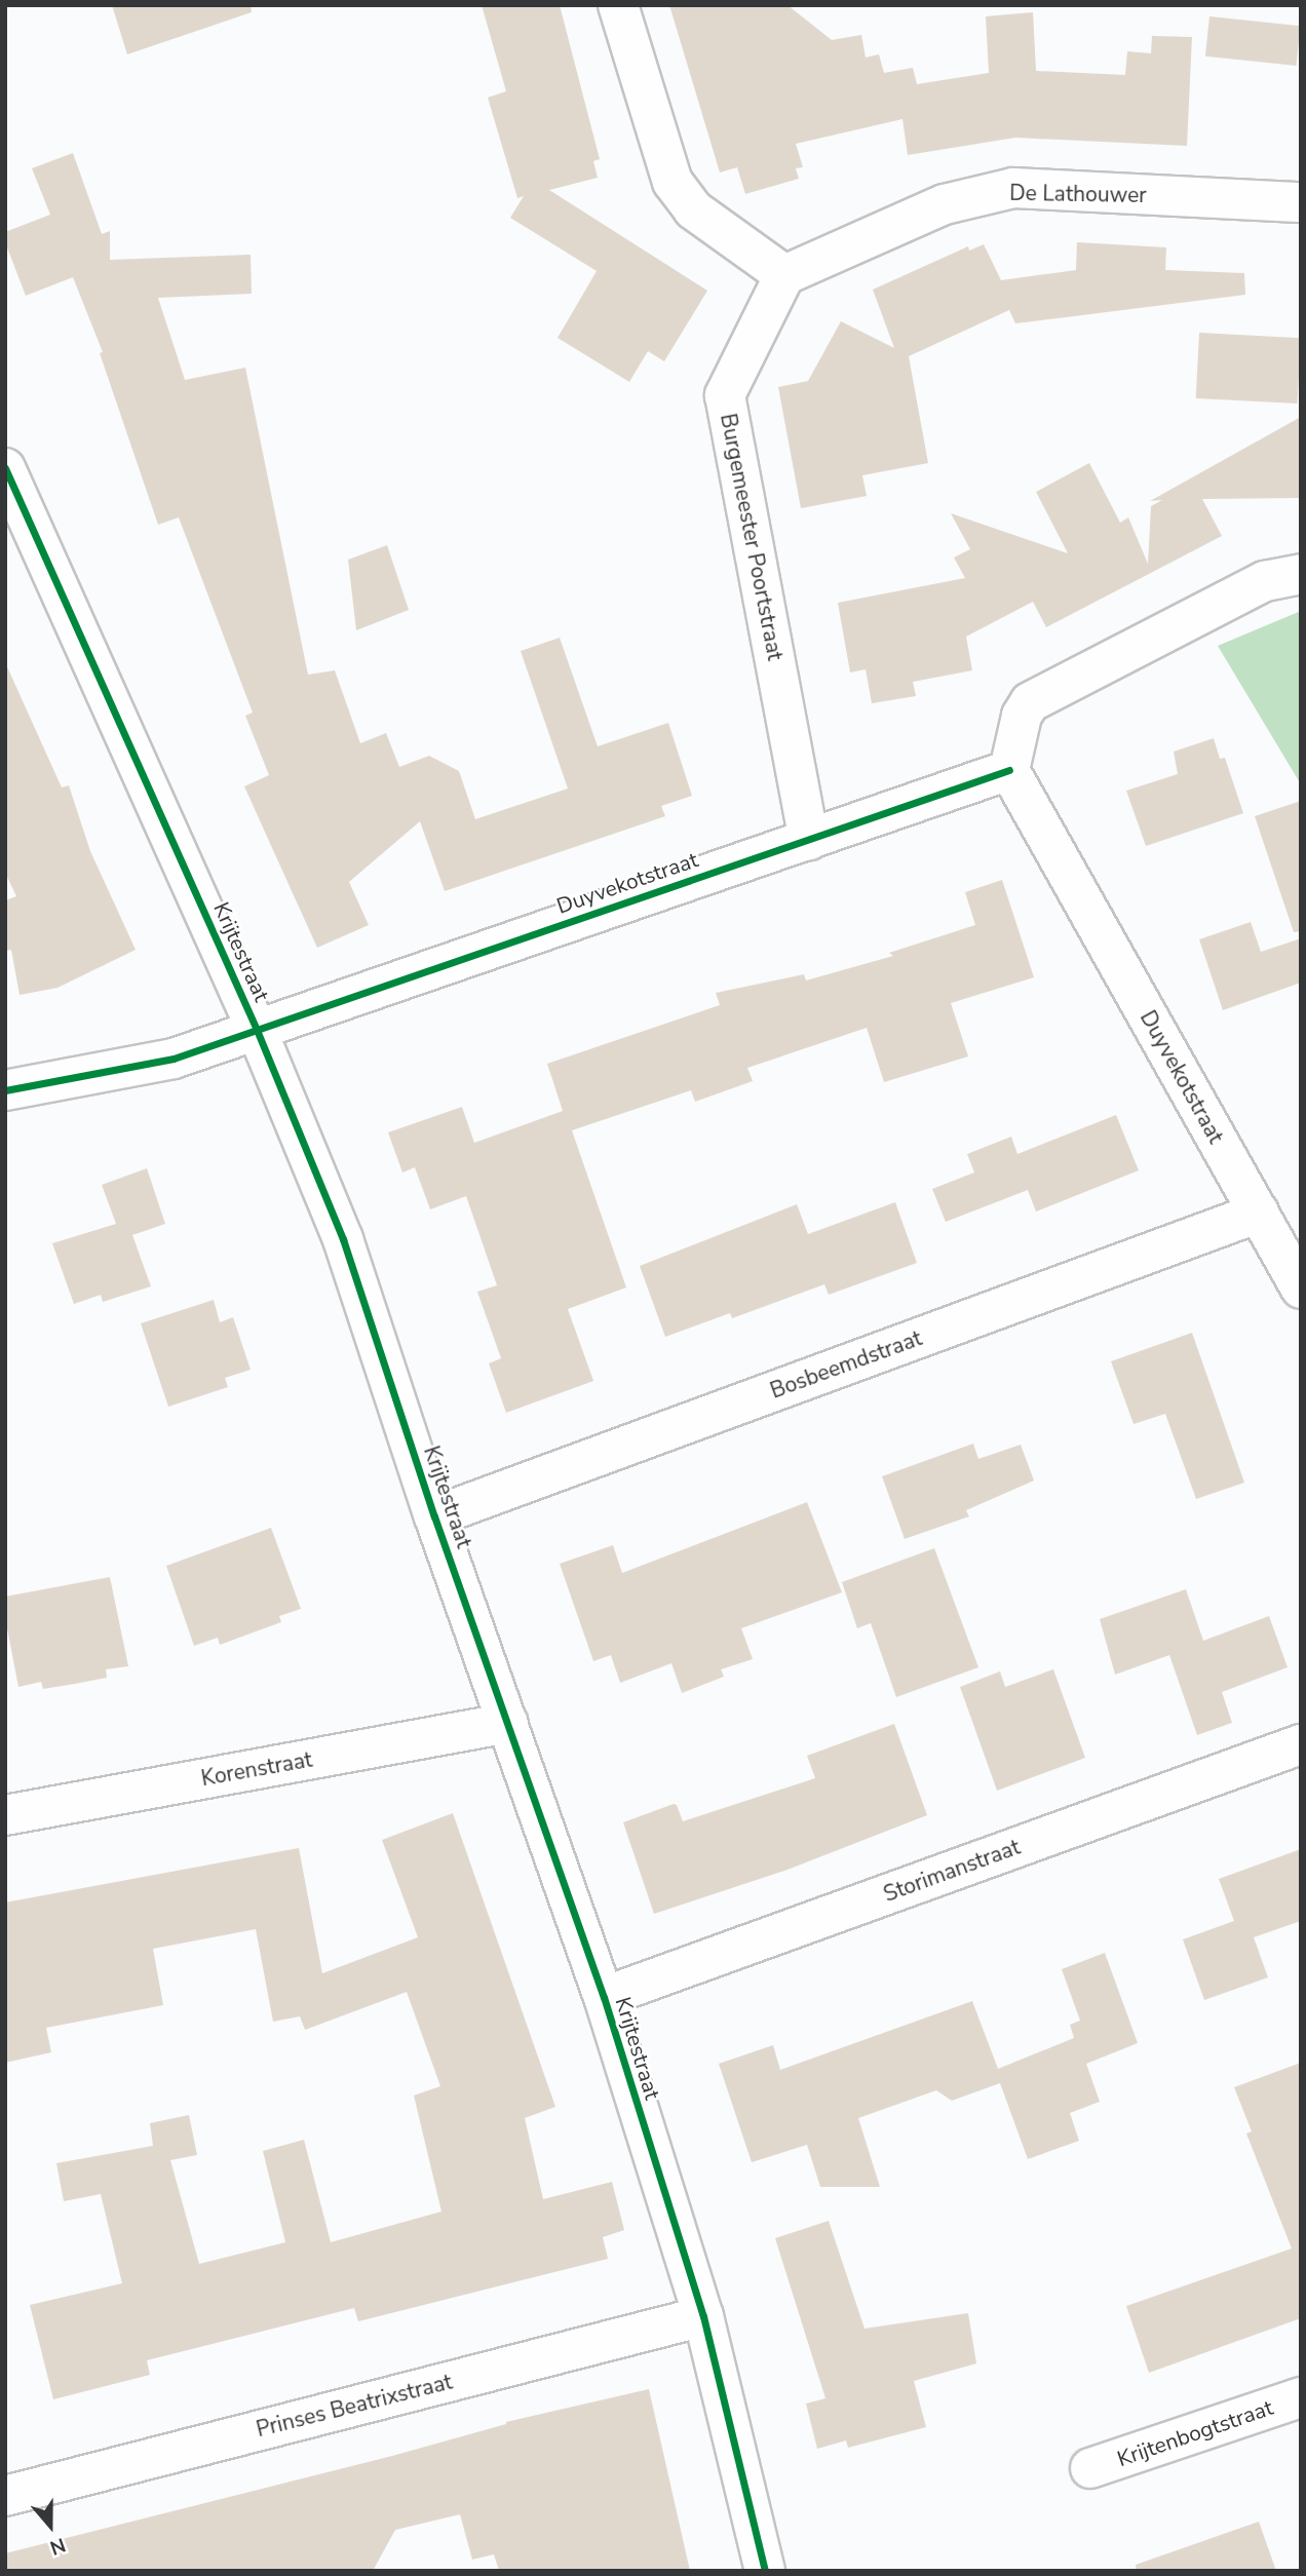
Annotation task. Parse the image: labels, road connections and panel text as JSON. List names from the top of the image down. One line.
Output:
{"streets":{"street":["De Lathouwer","Burgemeester Poortstraat","Duyvekotstraat","Krijtestraat","Bosbeemdstraat","Korenstraat","Storimanstraat","Prinses Beatrixstraat","Krijtenbogtstraat"]},"crossings":[["De Lathouwer","Burgemeester Poortstraat"],["Burgemeester Poortstraat","Duyvekotstraat"],["Duyvekotstraat","Krijtestraat"],["Duyvekotstraat","Bosbeemdstraat"],["Krijtestraat","Bosbeemdstraat"],["Krijtestraat","Korenstraat"],["Krijtestraat","Storimanstraat"],["Krijtestraat","Prinses Beatrixstraat"]],"north":"bottom"}
